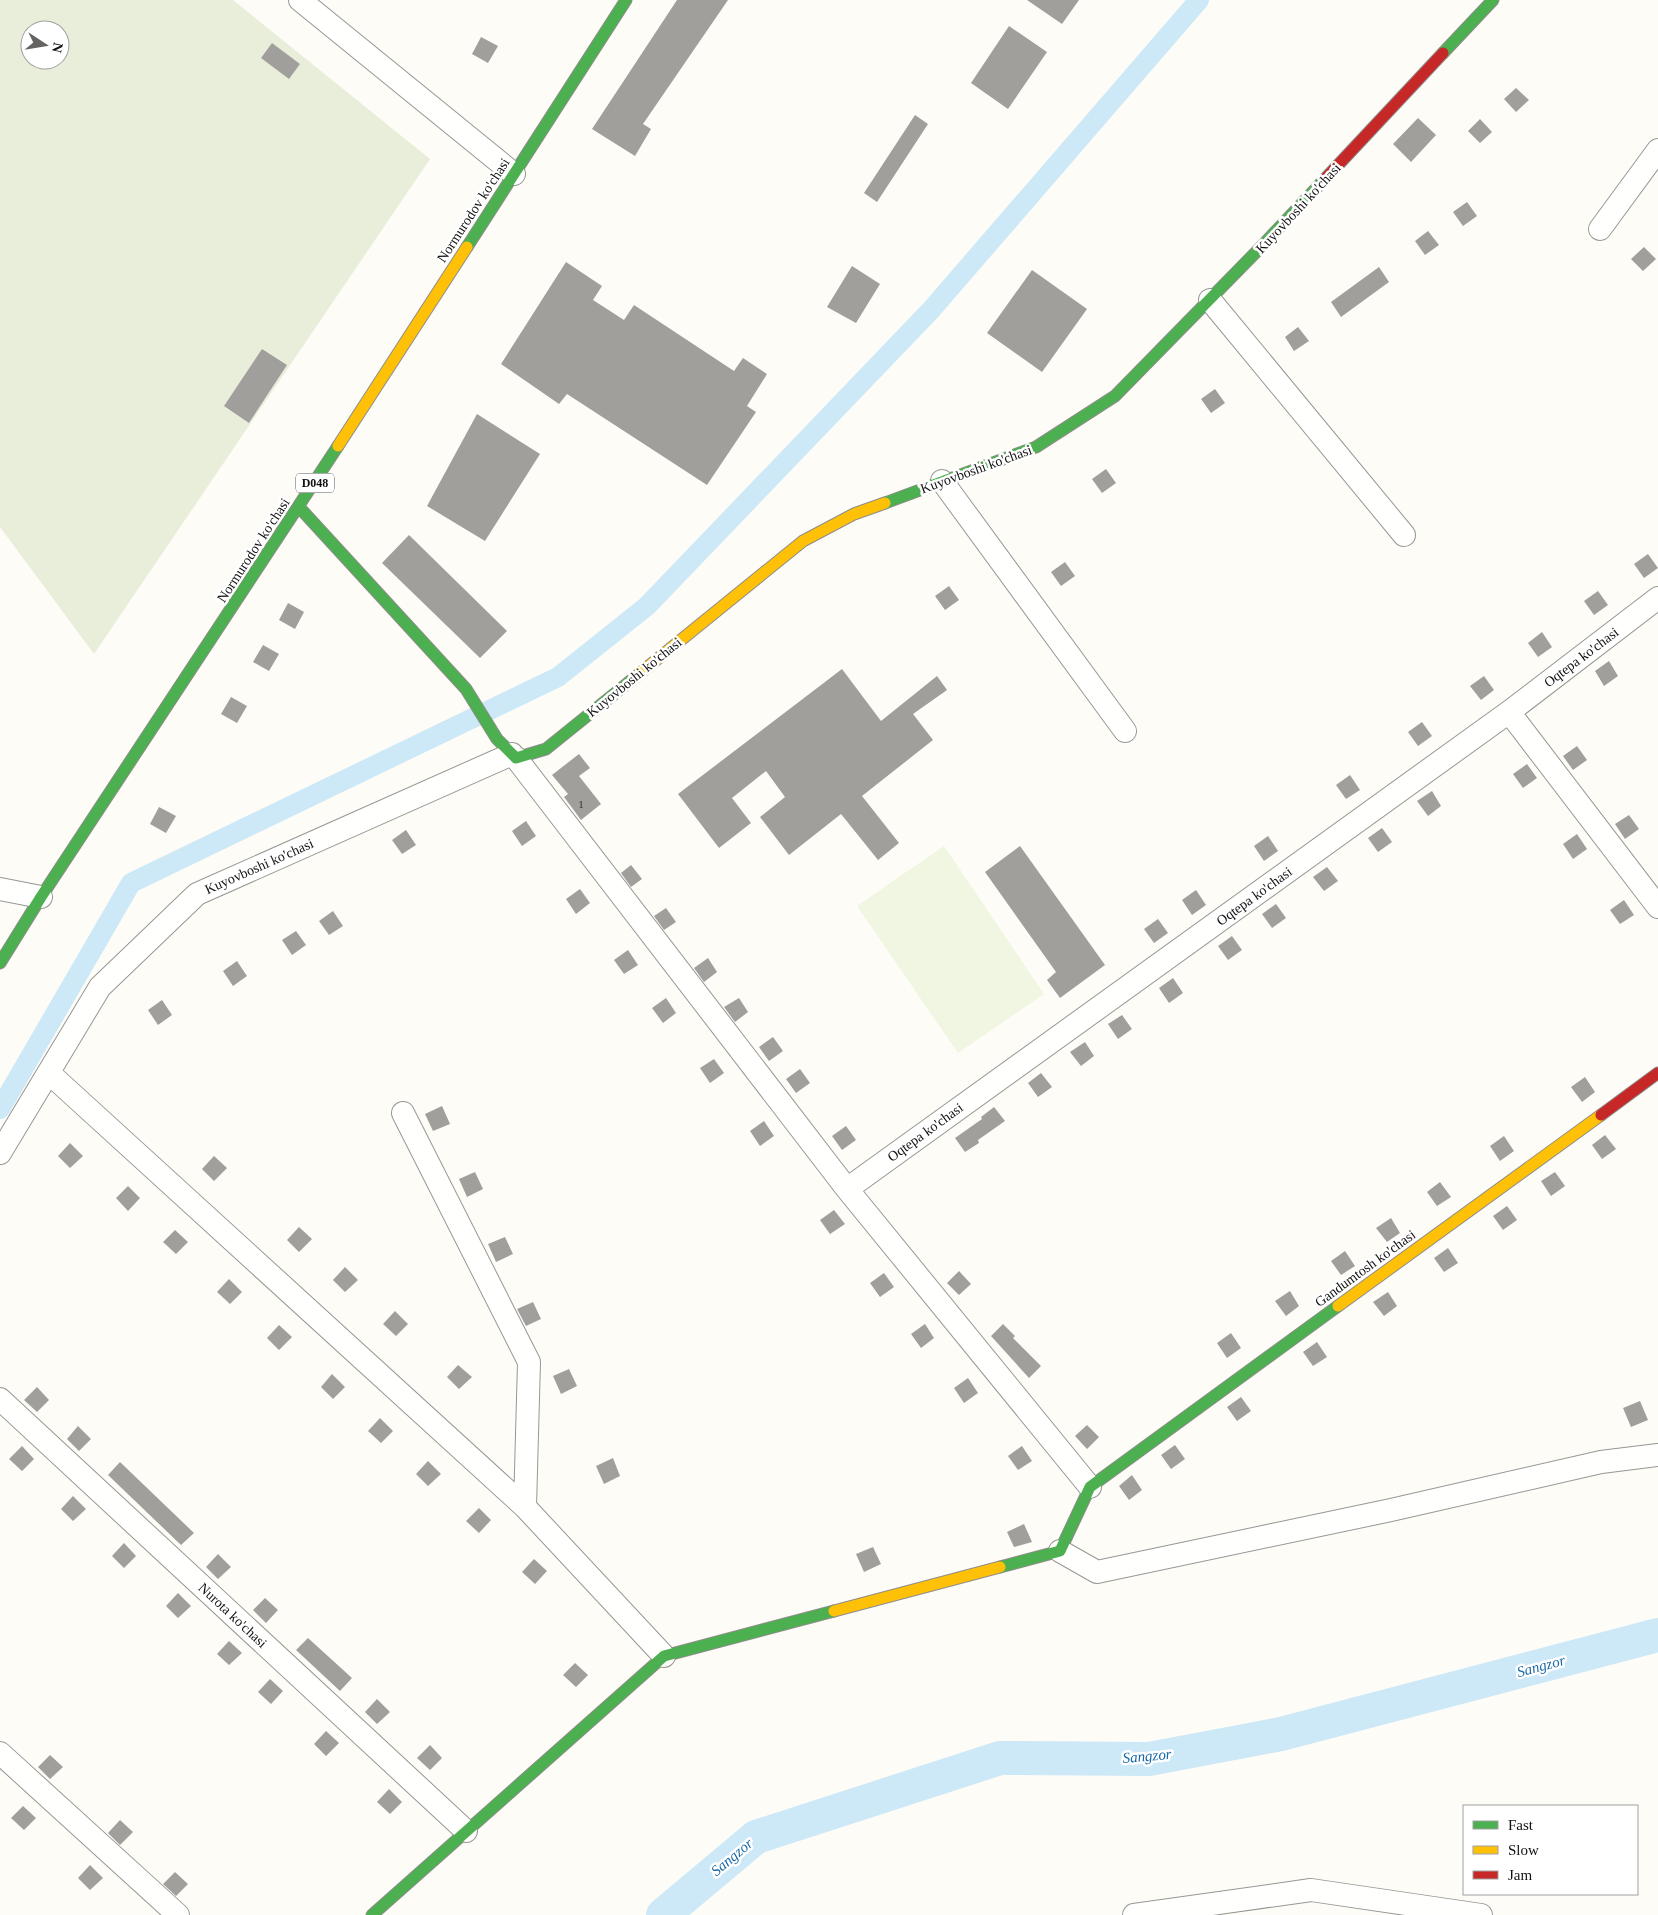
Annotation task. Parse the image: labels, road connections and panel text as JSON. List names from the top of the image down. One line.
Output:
{"streets":{"main road":["Kuyovboshi ko'chasi","Normurodov ko'chasi","D048","Gandumtosh ko'chasi"],"street":["Oqtepa ko'chasi","Nurota ko'chasi"]},"water":["Sangzor"],"house_numbers":["1"],"legend":["Fast","Slow","Jam"],"north":"right"}
